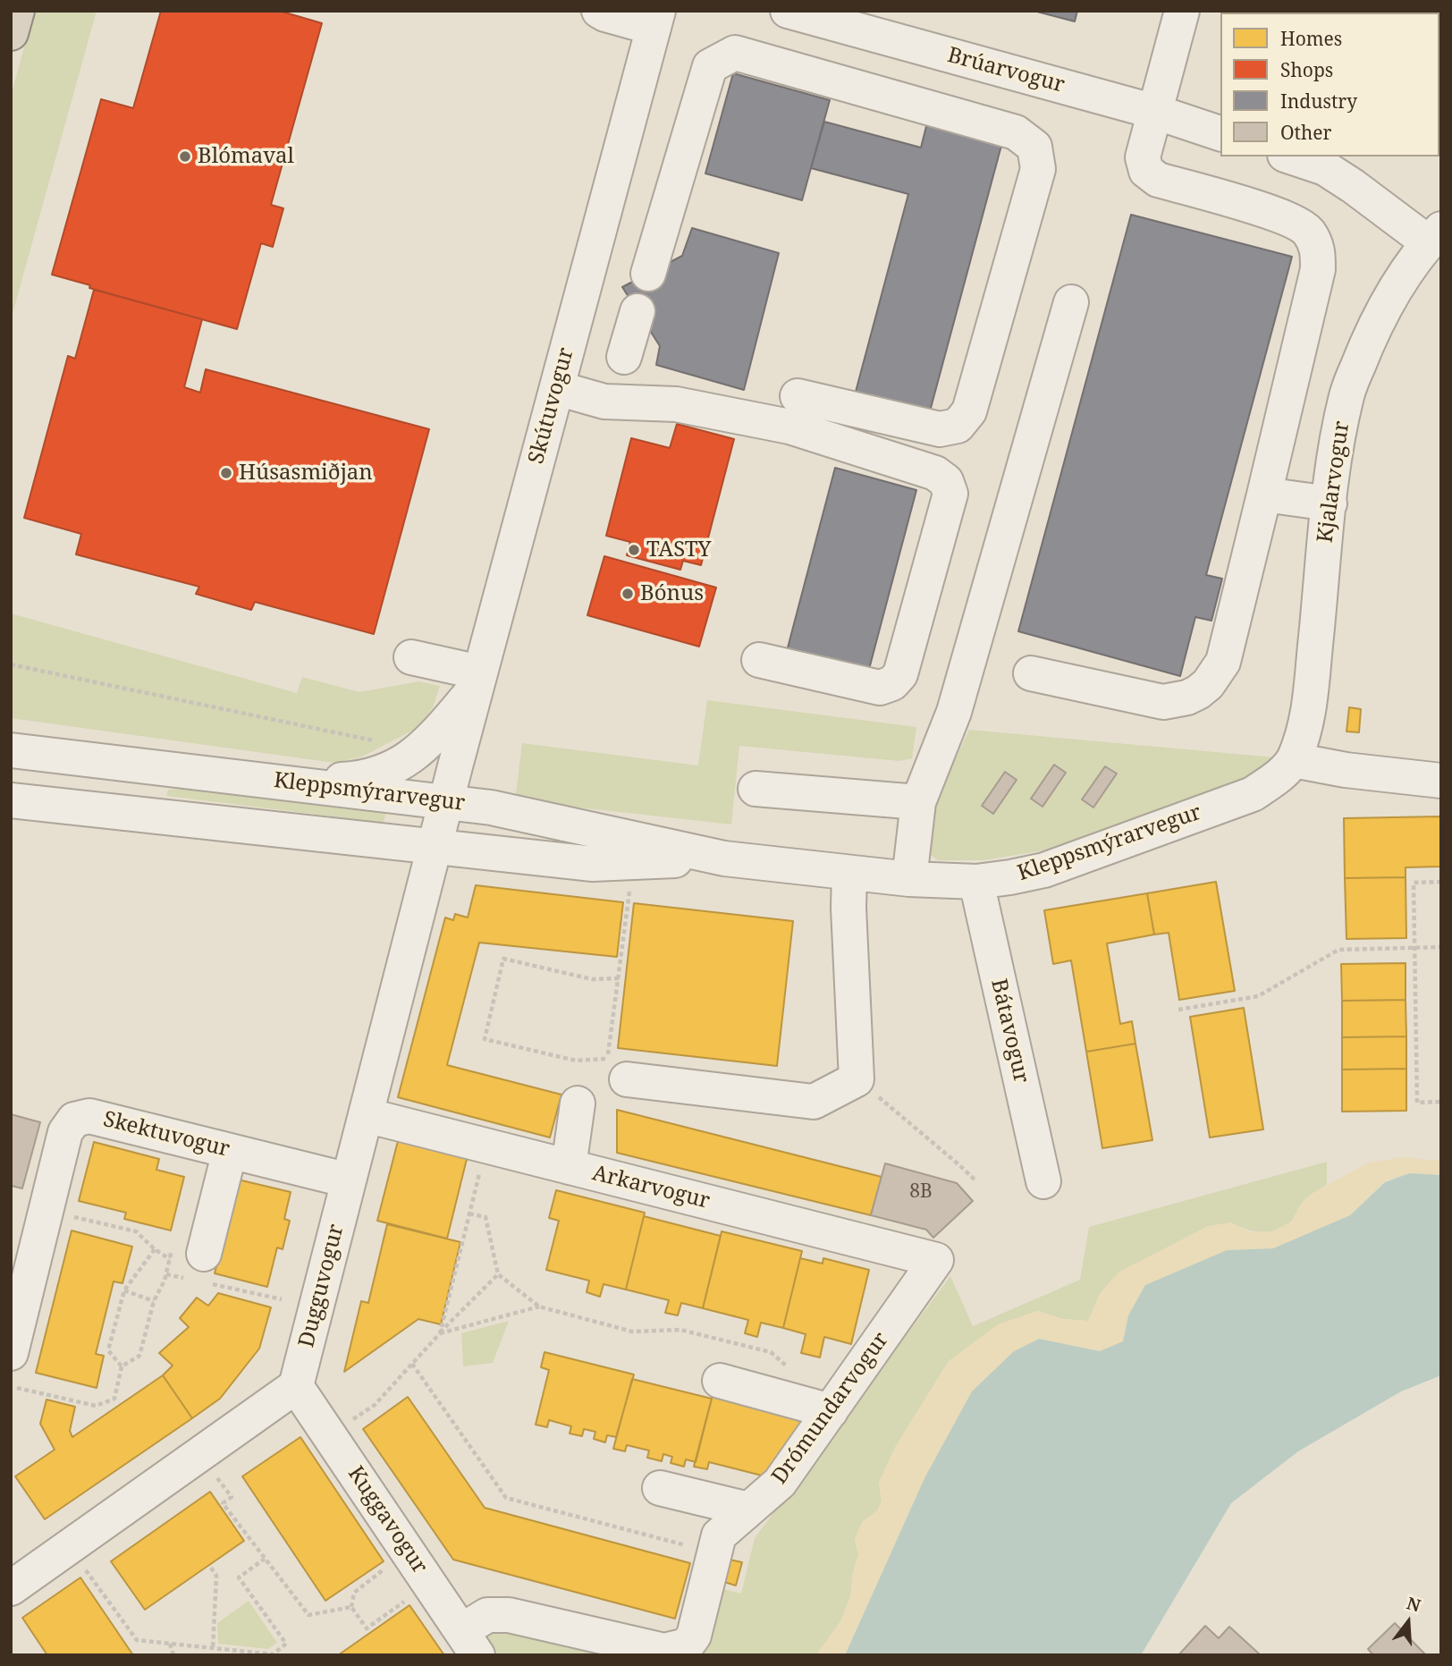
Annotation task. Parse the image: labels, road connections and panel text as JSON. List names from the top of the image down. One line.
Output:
{"streets":{"street":["Brúarvogur","Skútuvogur","Kjalarvogur","Kleppsmýrarvegur","Bátavogur","Skektuvogur","Arkarvogur","Dugguvogur","Drómundarvogur","Kuggavogur"]},"crossings":[["Skútuvogur","Kleppsmýrarvegur"],["Skútuvogur","Dugguvogur"],["Kjalarvogur","Kleppsmýrarvegur"],["Kleppsmýrarvegur","Bátavogur"],["Kleppsmýrarvegur","Dugguvogur"],["Skektuvogur","Dugguvogur"],["Arkarvogur","Dugguvogur"],["Arkarvogur","Drómundarvogur"],["Dugguvogur","Kuggavogur"],["Drómundarvogur","Kuggavogur"]],"places":["Blómaval","Húsasmiðjan","TASTY","Bónus"],"house_numbers":["8B"],"legend":["Homes","Shops","Industry","Other"],"north":"top"}
